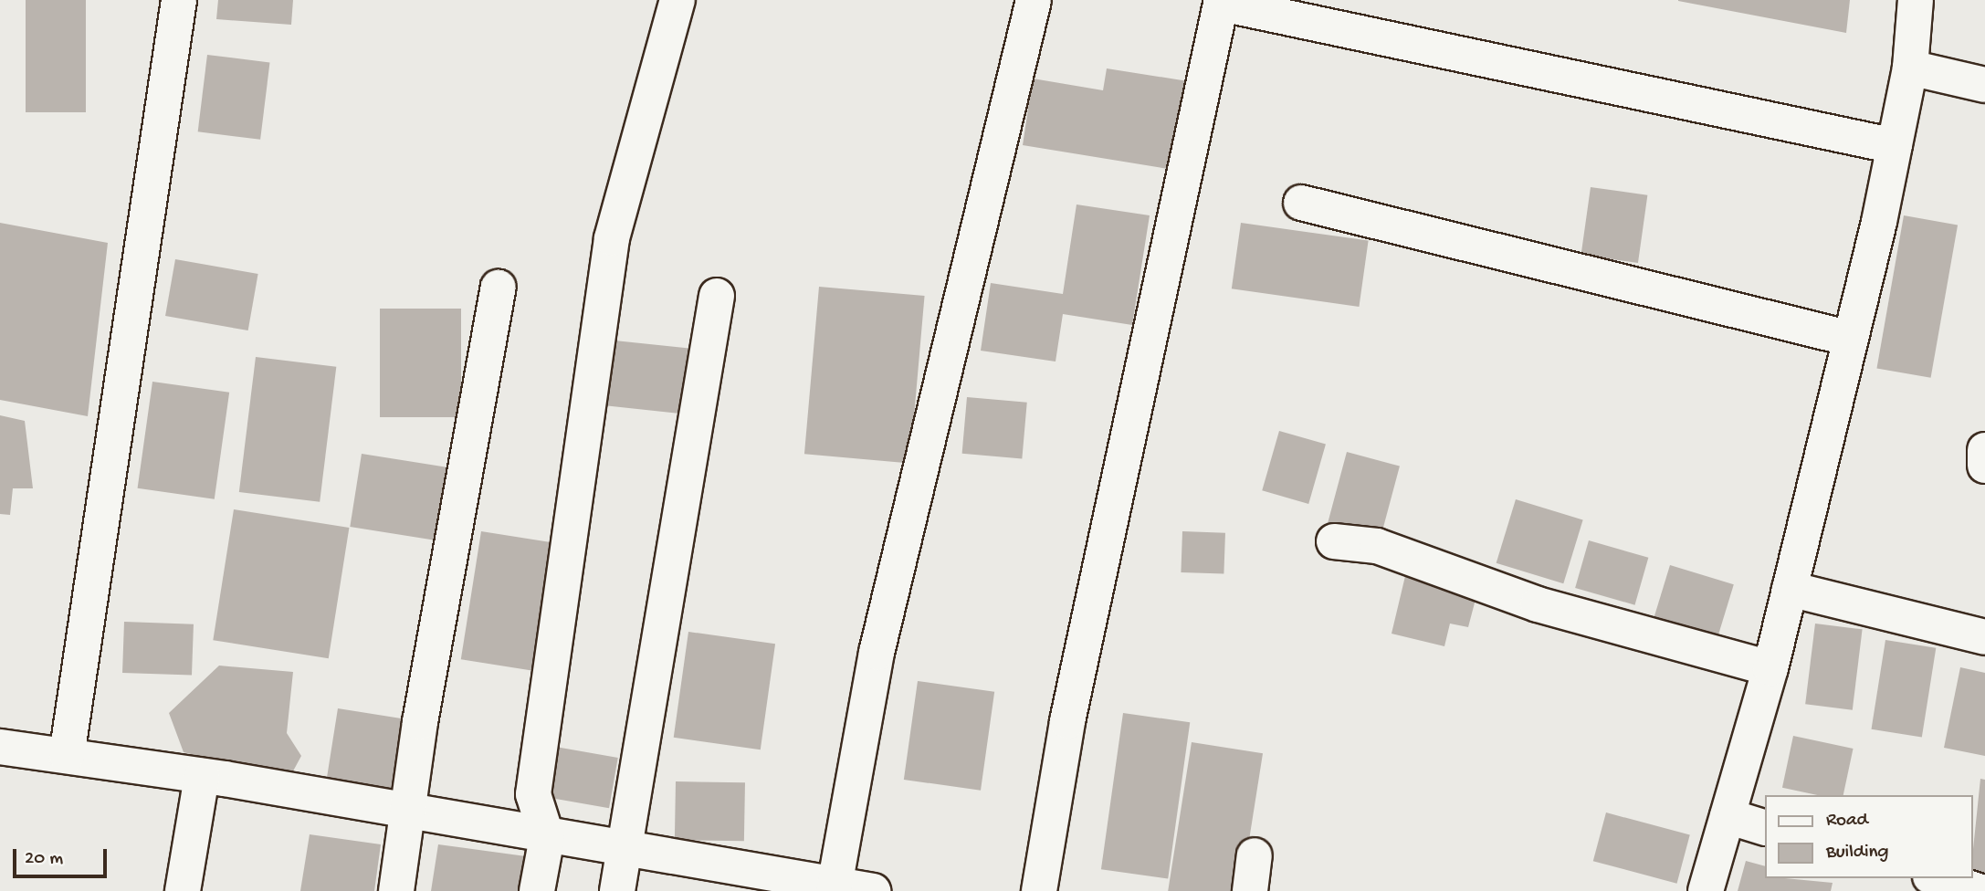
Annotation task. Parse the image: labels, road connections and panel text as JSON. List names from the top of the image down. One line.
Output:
{"legend":["Road","Building"],"scale_bar":"20 m"}
